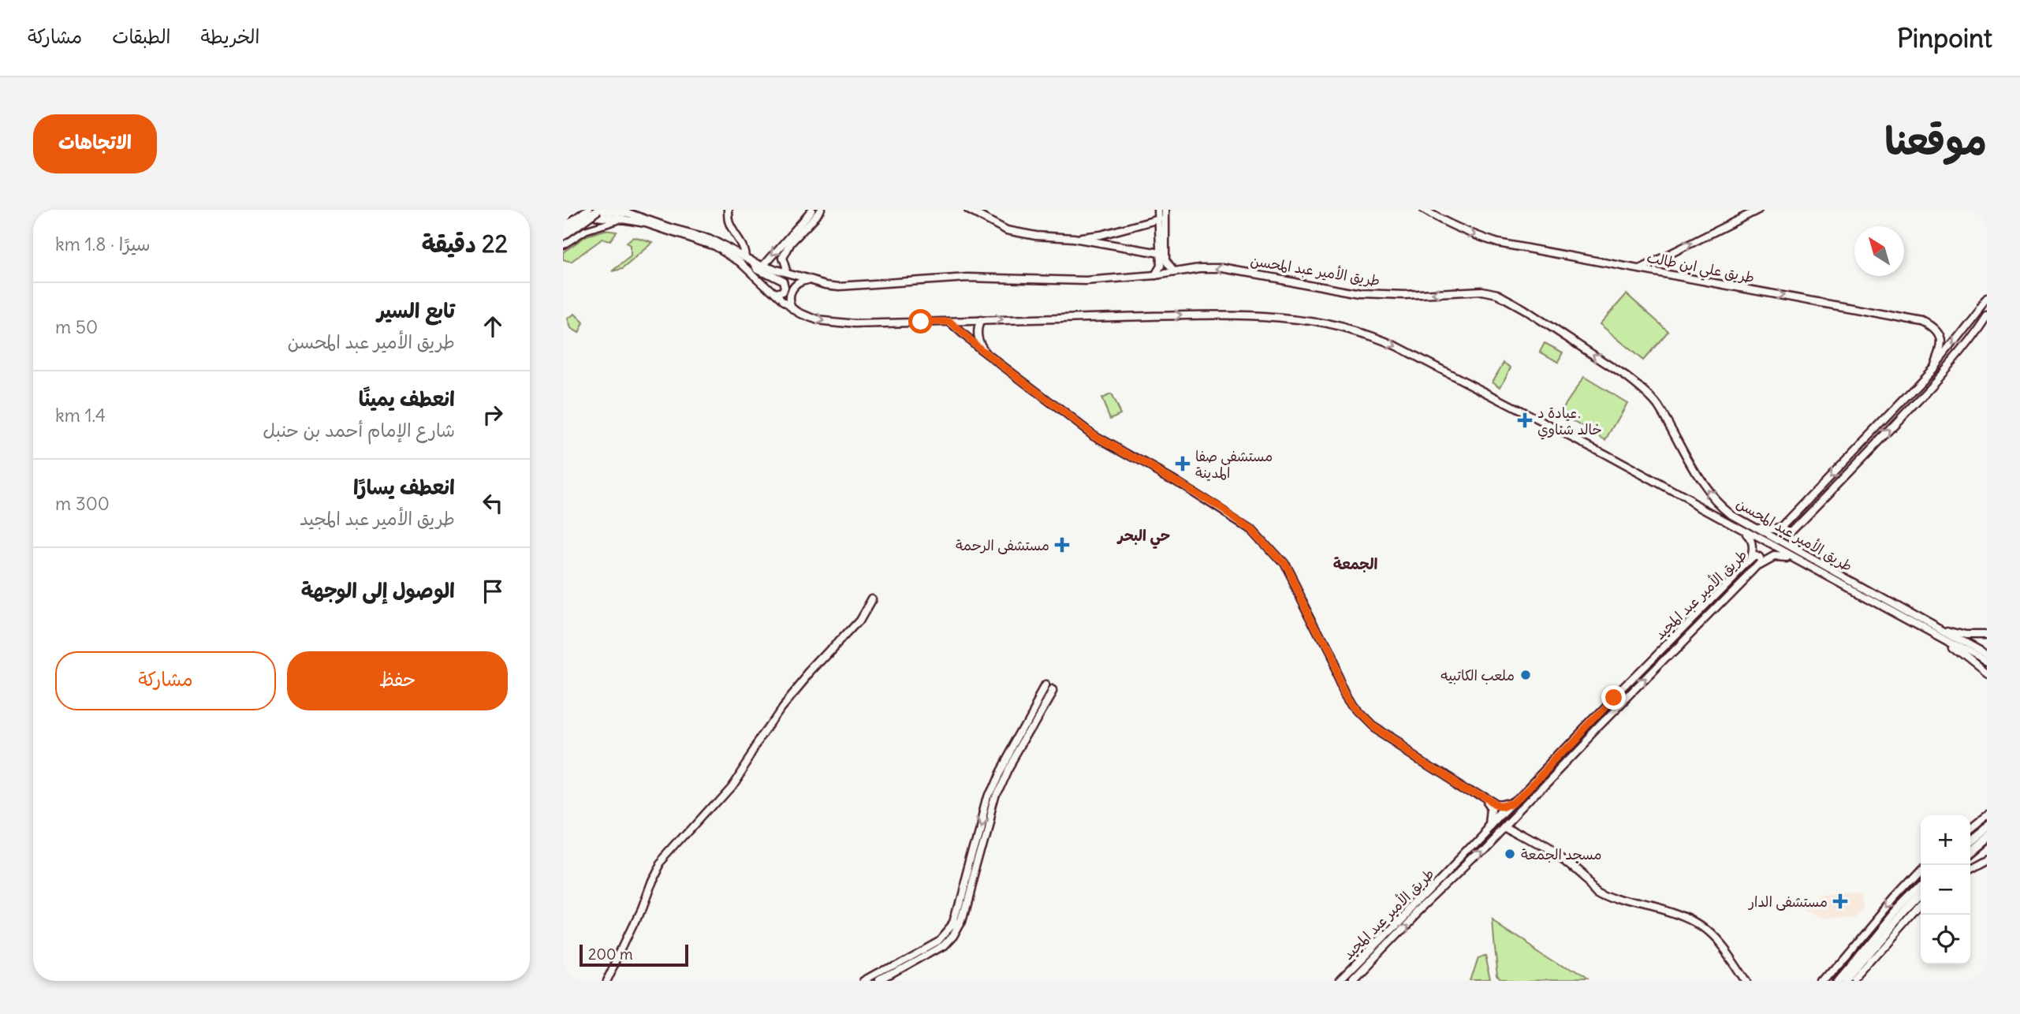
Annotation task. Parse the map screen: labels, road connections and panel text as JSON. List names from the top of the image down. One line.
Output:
{"streets":{"main road":["طريق علي ابن طالب","طريق الأمير عبد المحسن","طريق الأمير عبد المجيد"]},"one_way":["طريق علي ابن طالب"],"districts":["حي البحر","الجمعة"],"places":{"health":["عيادة د. خالد شناوي","مستشفی صفا المدینة","مستشفى الرحمة","مستشفى الدار"],"other":["ملعب الكاتبيه","مسجد الجمعة"]},"scale_bar":"200 m","north":"top left","page":{"header":"Pinpoint","nav":["الخريطة","الطبقات","مشاركة"],"title":"موقعنا","buttons":["الاتجاهات",["حفظ","مشاركة"]],"heading":["22 دقيقة","سيرًا · 1.8 km"],"list":[["تابع السير","طريق الأمير عبد المحسن","50 m"],["انعطف يمينًا","شارع الإمام أحمد بن حنبل","1.4 km"],["انعطف يسارًا","طريق الأمير عبد المجيد","300 m"],"الوصول إلى الوجهة"],"map_buttons":["+","−"],"scale":"200 m"}}
